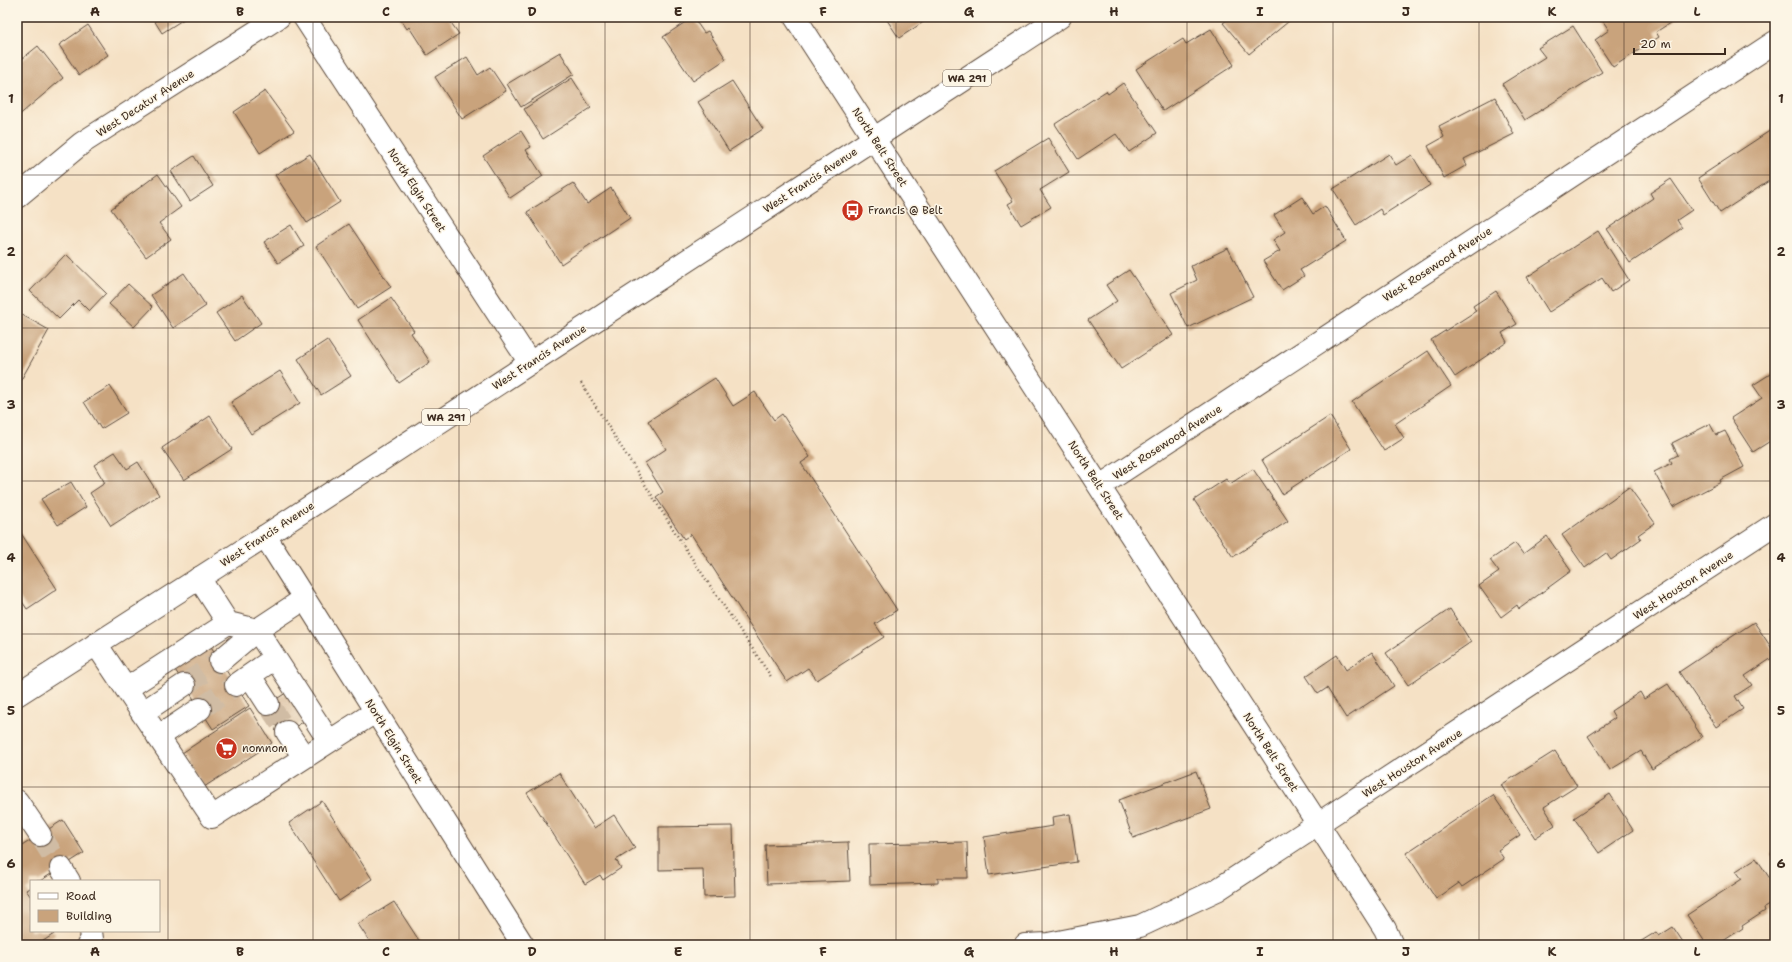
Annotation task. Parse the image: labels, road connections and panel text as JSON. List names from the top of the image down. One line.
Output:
{"streets":{"street":["WA 291","West Decatur Avenue","North Belt Street","West Francis Avenue","North Elgin Street","West Rosewood Avenue","West Houston Avenue"]},"crossings":[["North Belt Street","West Francis Avenue"],["North Belt Street","West Rosewood Avenue"],["North Belt Street","West Houston Avenue"],["West Francis Avenue","North Elgin Street"]],"places":{"bus stop":["Francis @ Belt"],"supermarket":["nomnom"]},"legend":["Road","Building"],"scale_bar":"20 m","grid":{"columns":["A","B","C","D","E","F","G","H","I","J","K","L"],"rows":["1","2","3","4","5","6"]}}
